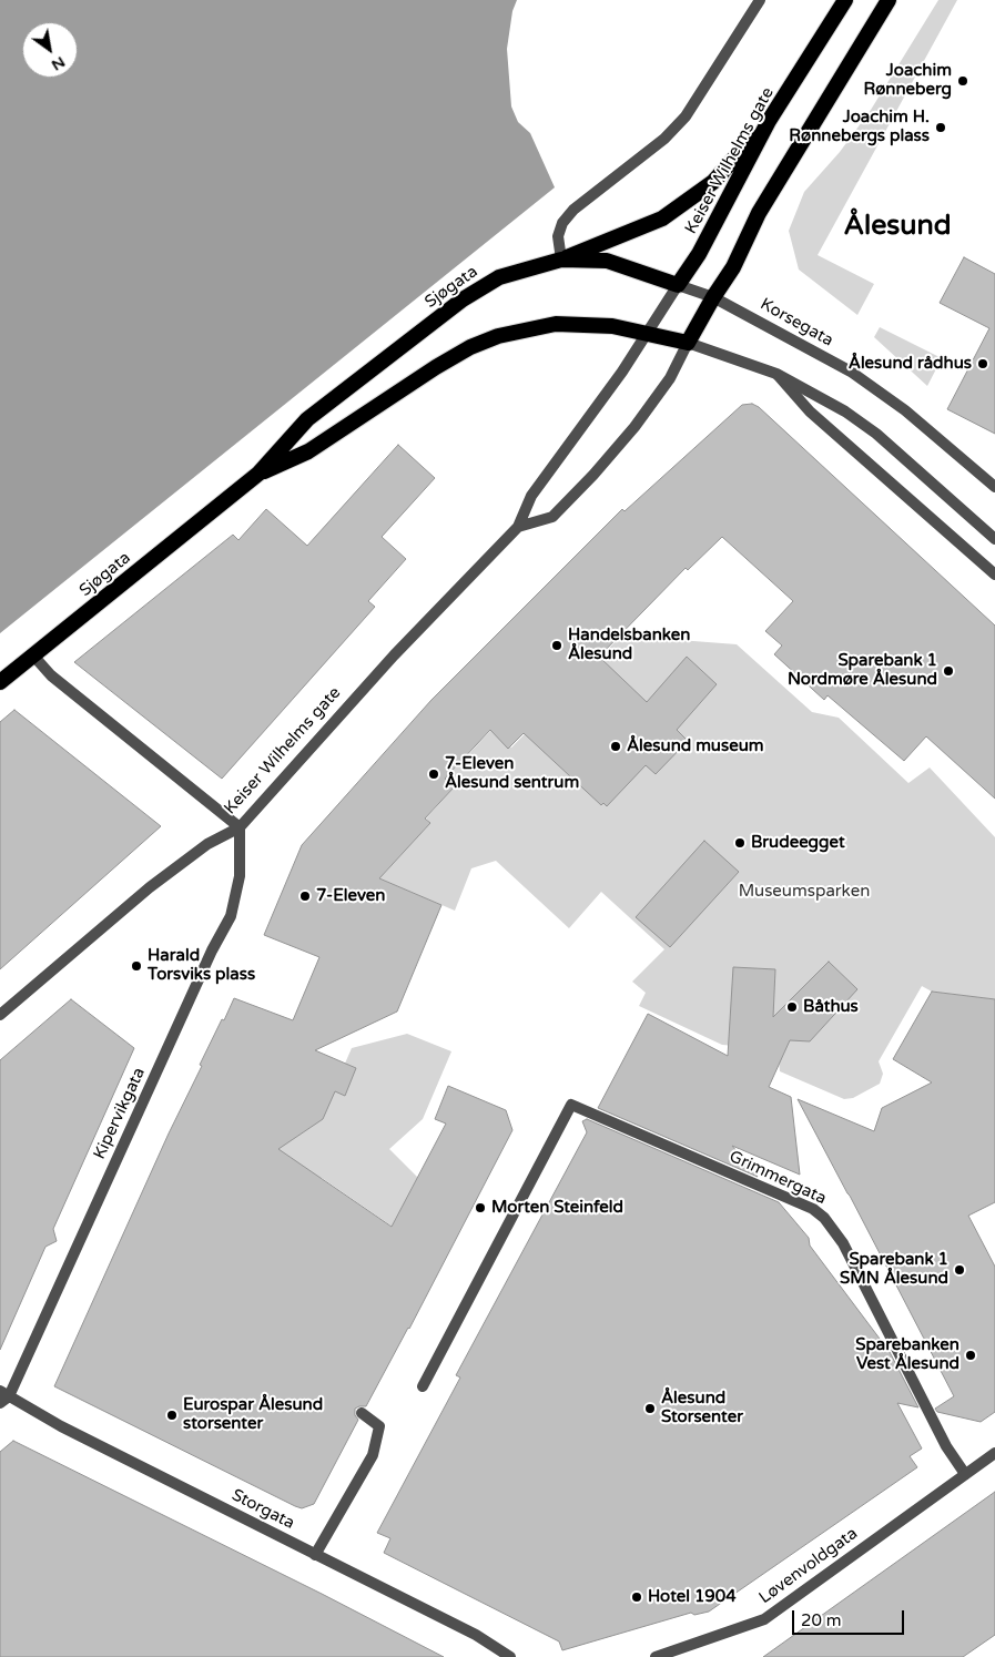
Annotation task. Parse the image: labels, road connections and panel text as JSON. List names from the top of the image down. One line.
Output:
{"streets":{"highway":["Keiser Wilhelms gate","Sjøgata"],"street":["Korsegata","Kipervikgata","Grimmergata","Storgata","Løvenvoldgata"]},"crossings":[["Keiser Wilhelms gate","Sjøgata"],["Keiser Wilhelms gate","Korsegata"],["Keiser Wilhelms gate","Kipervikgata"],["Sjøgata","Korsegata"],["Kipervikgata","Storgata"],["Grimmergata","Løvenvoldgata"]],"districts":["Ålesund"],"parks":["Museumsparken"],"places":["Joachim Rønneberg","Joachim H. Rønnebergs plass","Ålesund rådhus","Handelsbanken Ålesund","Sparebank 1 Nordmøre Ålesund","Ålesund museum","7-Eleven Ålesund sentrum","Brudeegget","7-Eleven","Harald Torsviks plass","Båthus","Morten Steinfeld","Sparebank 1 SMN Ålesund","Sparebanken Vest Ålesund","Ålesund Storsenter","Eurospar Ålesund storsenter","Hotel 1904"],"scale_bar":"20 m","north":"bottom right"}
